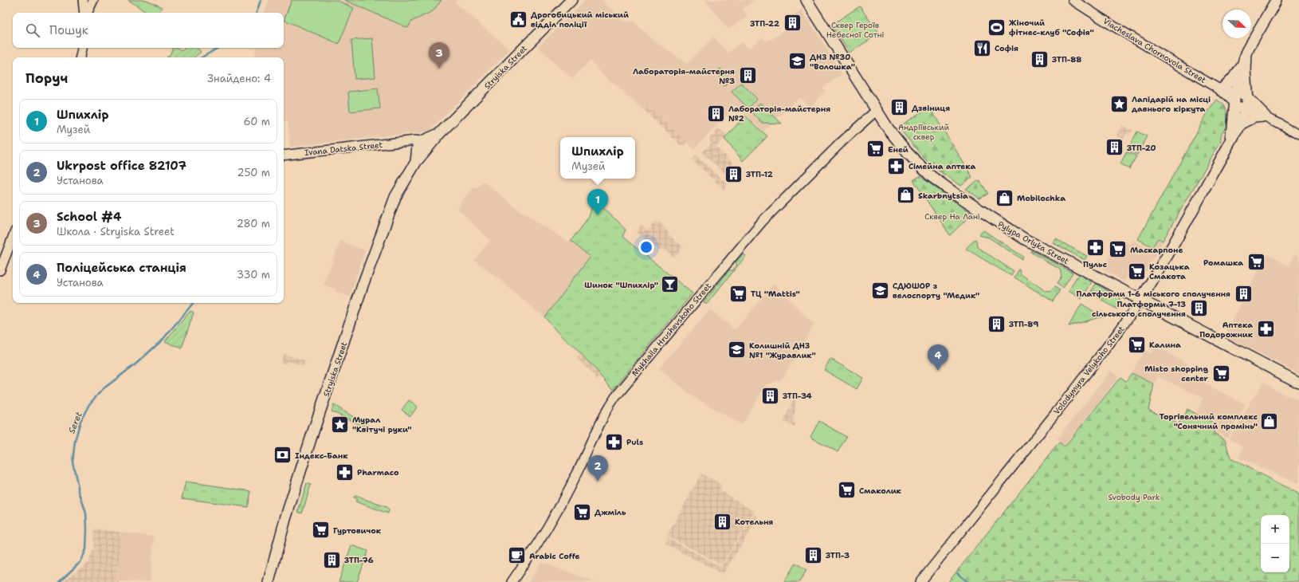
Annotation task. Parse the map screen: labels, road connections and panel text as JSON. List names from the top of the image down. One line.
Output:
{"streets":{"main road":["Stryiska Street","Pylypa Orlyka Street","Volodymyra Velykoho Street"],"street":["Viacheslava Chornovola Street","Ivana Datska Street","Mykhaila Hrushevskoho Street"]},"crossings":[["Stryiska Street","Ivana Datska Street"],["Pylypa Orlyka Street","Mykhaila Hrushevskoho Street"],["Pylypa Orlyka Street","Volodymyra Velykoho Street"]],"water":["Seret"],"parks":["Сквер Героїв Небесної Сотні","Андріївський сквер","Сквер На Лані","Svobody Park"],"places":{"public building":["Дрогобицький міський відділ поліції"],"building":["ЗТП-22","ЗТП-88","Лабораторія-майстерня №3","Дзвіниця","Лабораторія-майстерня №2","ЗТП-20","ЗТП-12","Платформи 1-6 міського сполучення","Платформи 7-13 сільського сполучення","ЗТП-89","ЗТП-34","Котельня","ЗТП-3","ЗТП-76"],"sports":["Жіночий фітнес-клуб \"Софія\""],"restaurant":["Софія"],"school or university":["ДНЗ №30 \"Волошка\"","СДЮШОР з велоспорту \"Медик\"","Колишній ДНЗ №1 \"Журавлик\""],"place":["Лапідарій на місці давнього кіркута","Мурал \"Квітучі руки\""],"supermarket":["Еней","Маскарпоне","Ромашка","Козацька Смакота","ТЦ \"Mattis\"","Калина","Misto shopping center","Смаколик","Джміль","Гуртовичок"],"pharmacy":["Сімейна аптека","Пульс","Аптека Подорожник","Puls","Pharmaco"],"shop":["Skarbnytsia","Mobilochka","Торгівельний комплекс \"Сонячний промінь\""],"bar":["Шинок \"Шпихлір\""],"bank":["Індекс-Банк"],"cafe":["Arabic Coffe"]},"north":"bottom right","page":{"search":"Пошук","pins":["3","1","4","2"],"heading":["Поруч","Знайдено: 4"],"list":[{"mark":"1","name":"Шпихлір","note":"Музей","value":"60 m"},{"mark":"2","name":"Ukrpost office 82107","note":"Установа","value":"250 m"},{"mark":"3","name":"School #4","note":"Школа · Stryiska Street","value":"280 m"},{"mark":"4","name":"Поліцейська станція","note":"Установа","value":"330 m"}],"popup":["Шпихлір","Музей"],"map_buttons":["+","−"]}}
